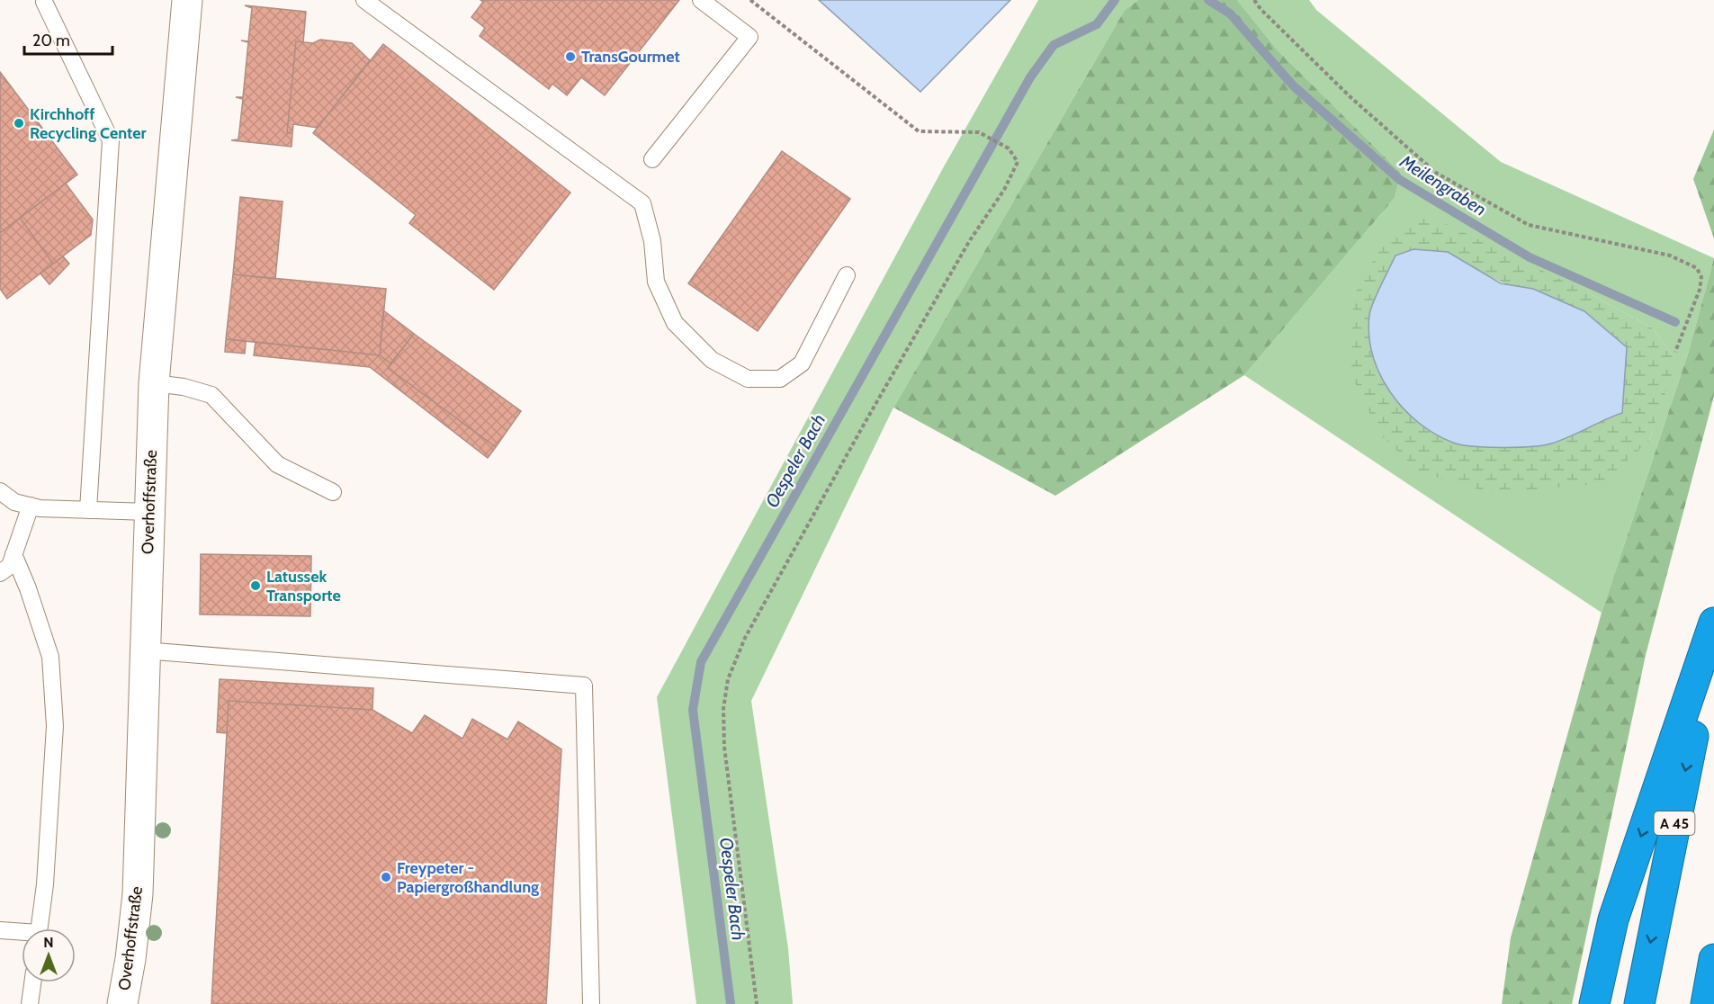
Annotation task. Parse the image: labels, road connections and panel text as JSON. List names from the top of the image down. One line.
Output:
{"streets":{"highway":["A 45"],"street":["Overhoffstraße"]},"water":["Meilengraben","Oespeler Bach"],"places":["TransGourmet","Kirchhoff Recycling Center","Latussek Transporte","Freypeter - Papiergroßhandlung"],"scale_bar":"20 m","north":"top"}
